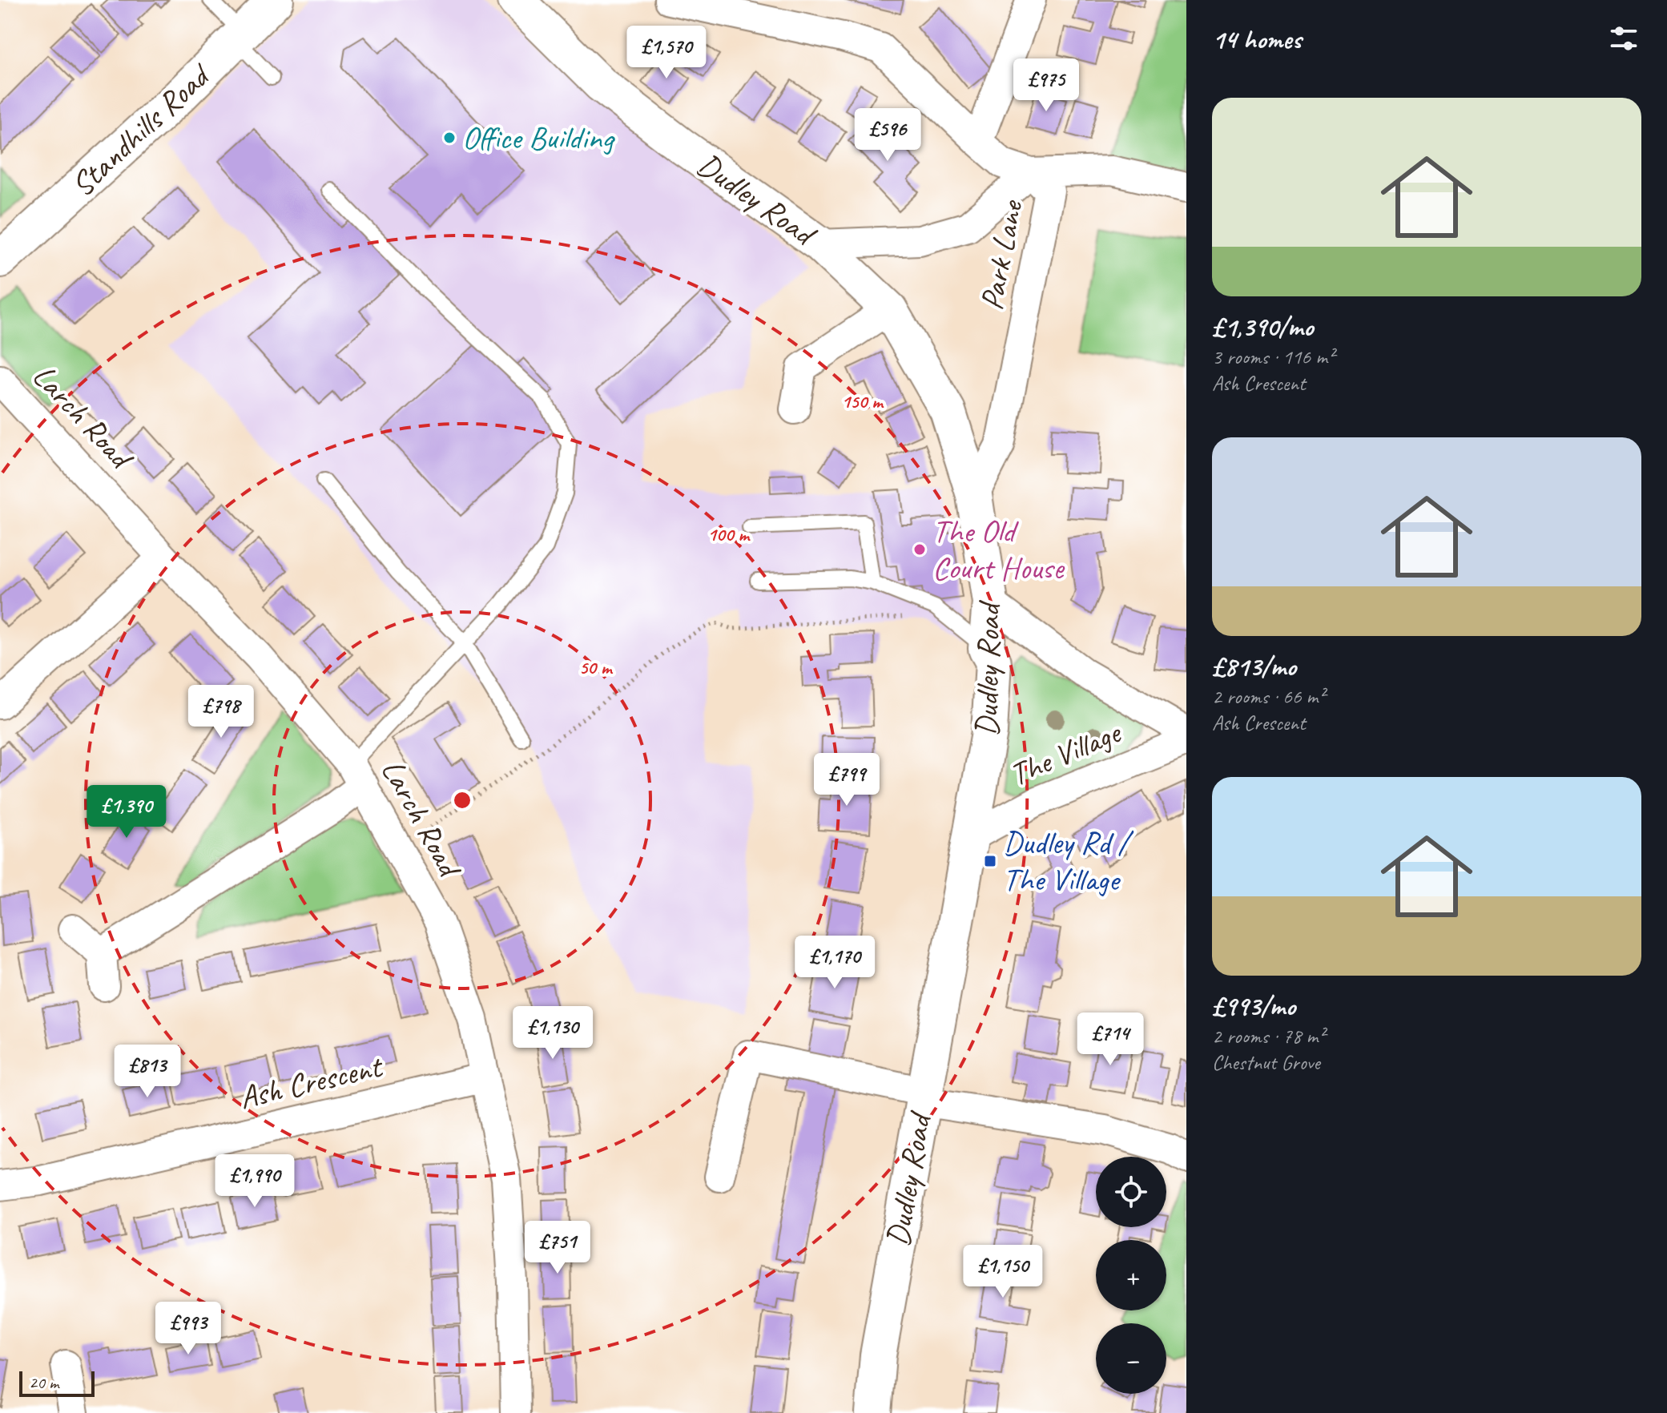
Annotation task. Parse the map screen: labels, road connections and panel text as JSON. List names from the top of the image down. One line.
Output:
{"streets":{"main road":["Standhills Road","Dudley Road"],"street":["Park Lane","Larch Road","The Village","Ash Crescent"]},"crossings":[["Dudley Road","Park Lane"],["Dudley Road","The Village"],["Larch Road","Ash Crescent"]],"places":{"other":["Office Building","The Old Court House"],"transit":["Dudley Rd / The Village"]},"scale_bar":"20 m","page":{"heading":"14 homes","price":["£1,570","£975","£596","£798","£799","£1,390","£1,170","£1,130","£714","£813","£1,990","£751","£1,150","£993"],"list":[{"name":"£1,390/mo","note":"3 rooms · 116 m² · Ash Crescent"},{"name":"£813/mo","note":"2 rooms · 66 m² · Ash Crescent"},{"name":"£993/mo","note":"2 rooms · 78 m² · Chestnut Grove"}],"map_buttons":["+","−"],"scale":"20 m"},"rings":["150 m","100 m","50 m"]}
